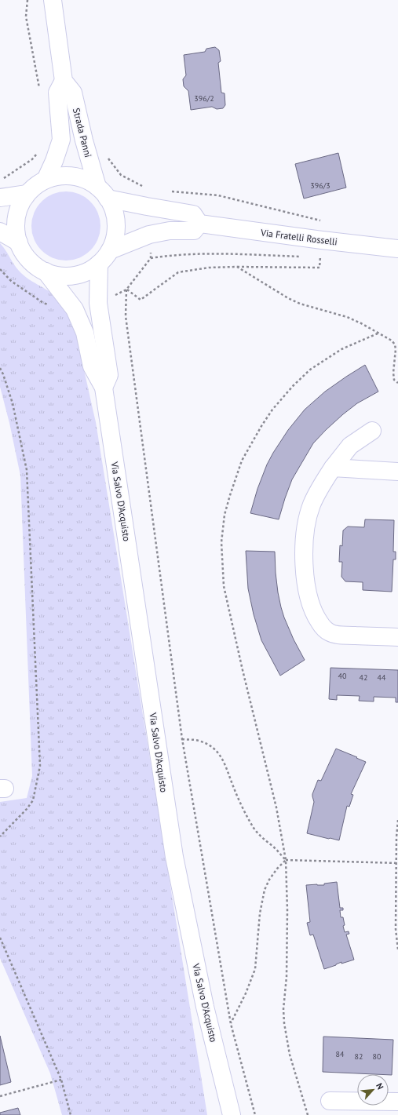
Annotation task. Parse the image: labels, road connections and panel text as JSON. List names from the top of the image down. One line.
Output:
{"streets":{"street":["Strada Panni","Via Fratelli Rosselli","Via Salvo D'Acquisto"]},"crossings":[["Strada Panni","Via Salvo D'Acquisto"]],"house_numbers":["396/2","396/3","40","42","44","84","82","80"],"north":"top right"}
